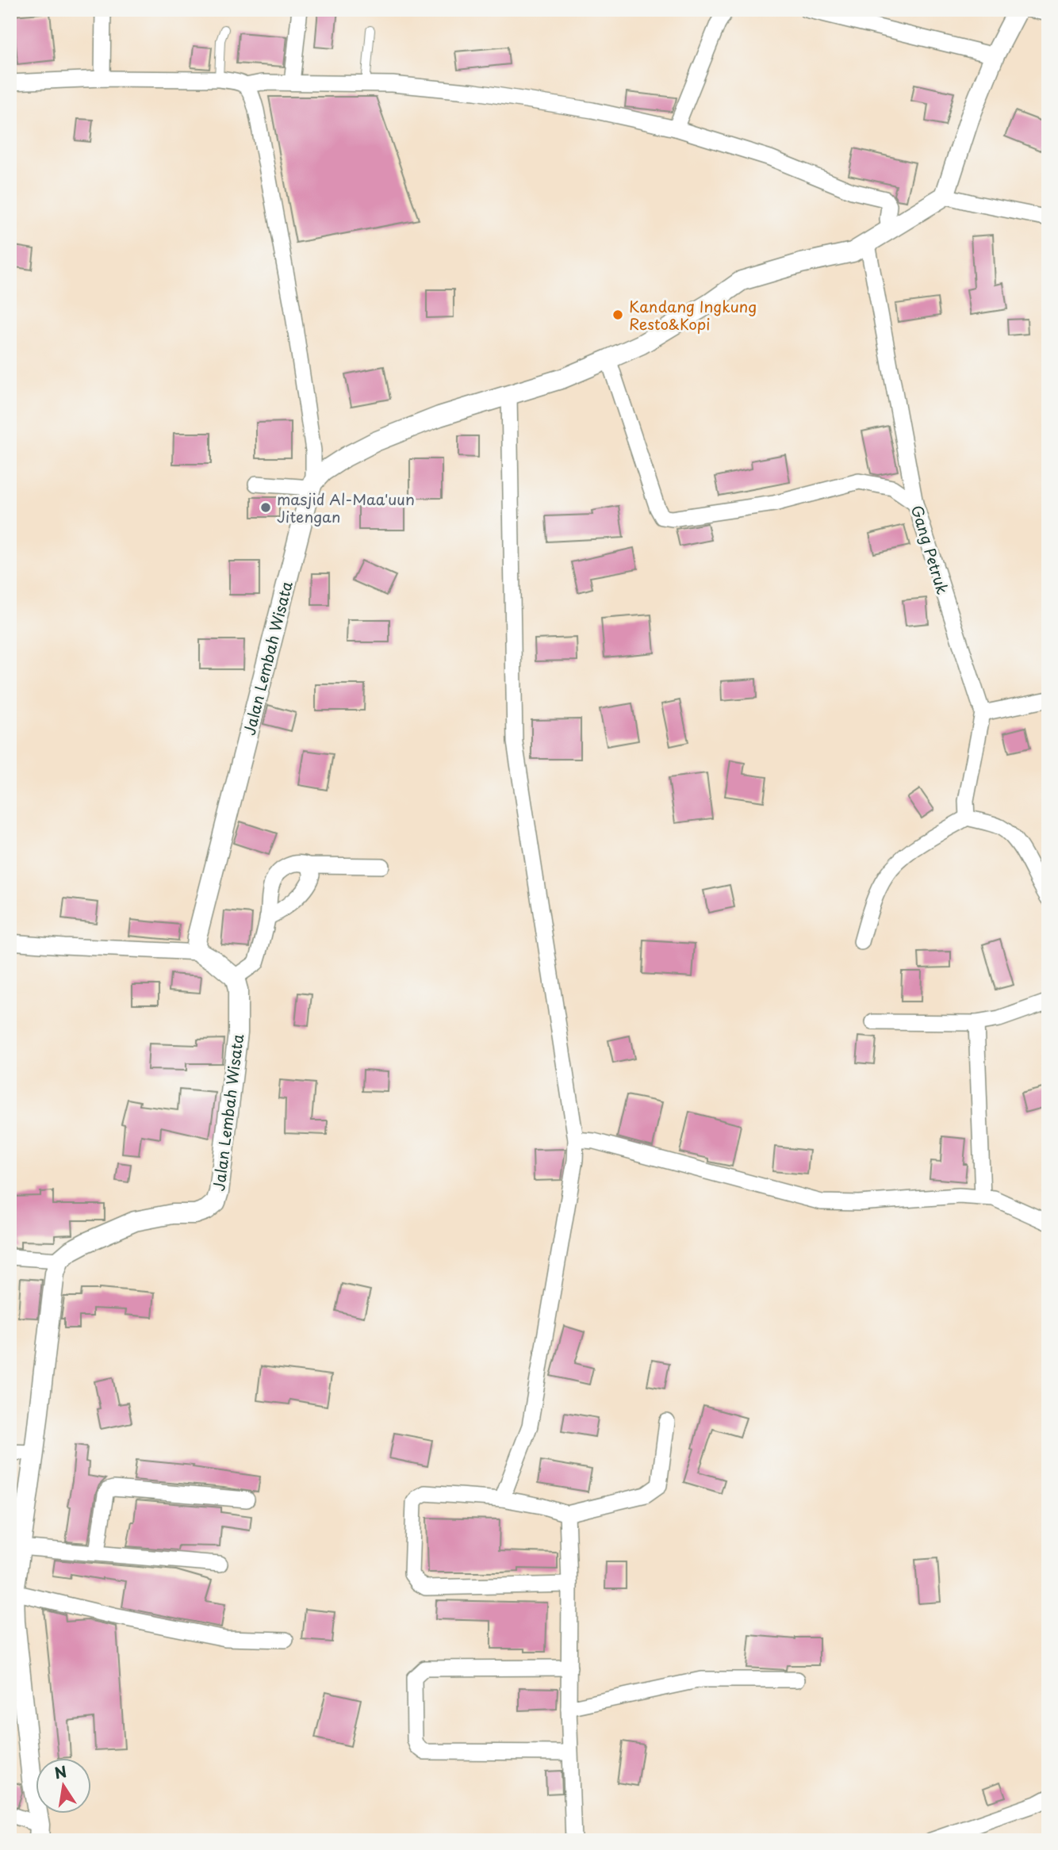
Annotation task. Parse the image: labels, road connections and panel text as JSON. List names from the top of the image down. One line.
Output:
{"streets":{"street":["Gang Petruk","Jalan Lembah Wisata"]},"places":["Kandang Ingkung Resto&Kopi","masjid Al-Maa'uun Jitengan"],"north":"top"}
